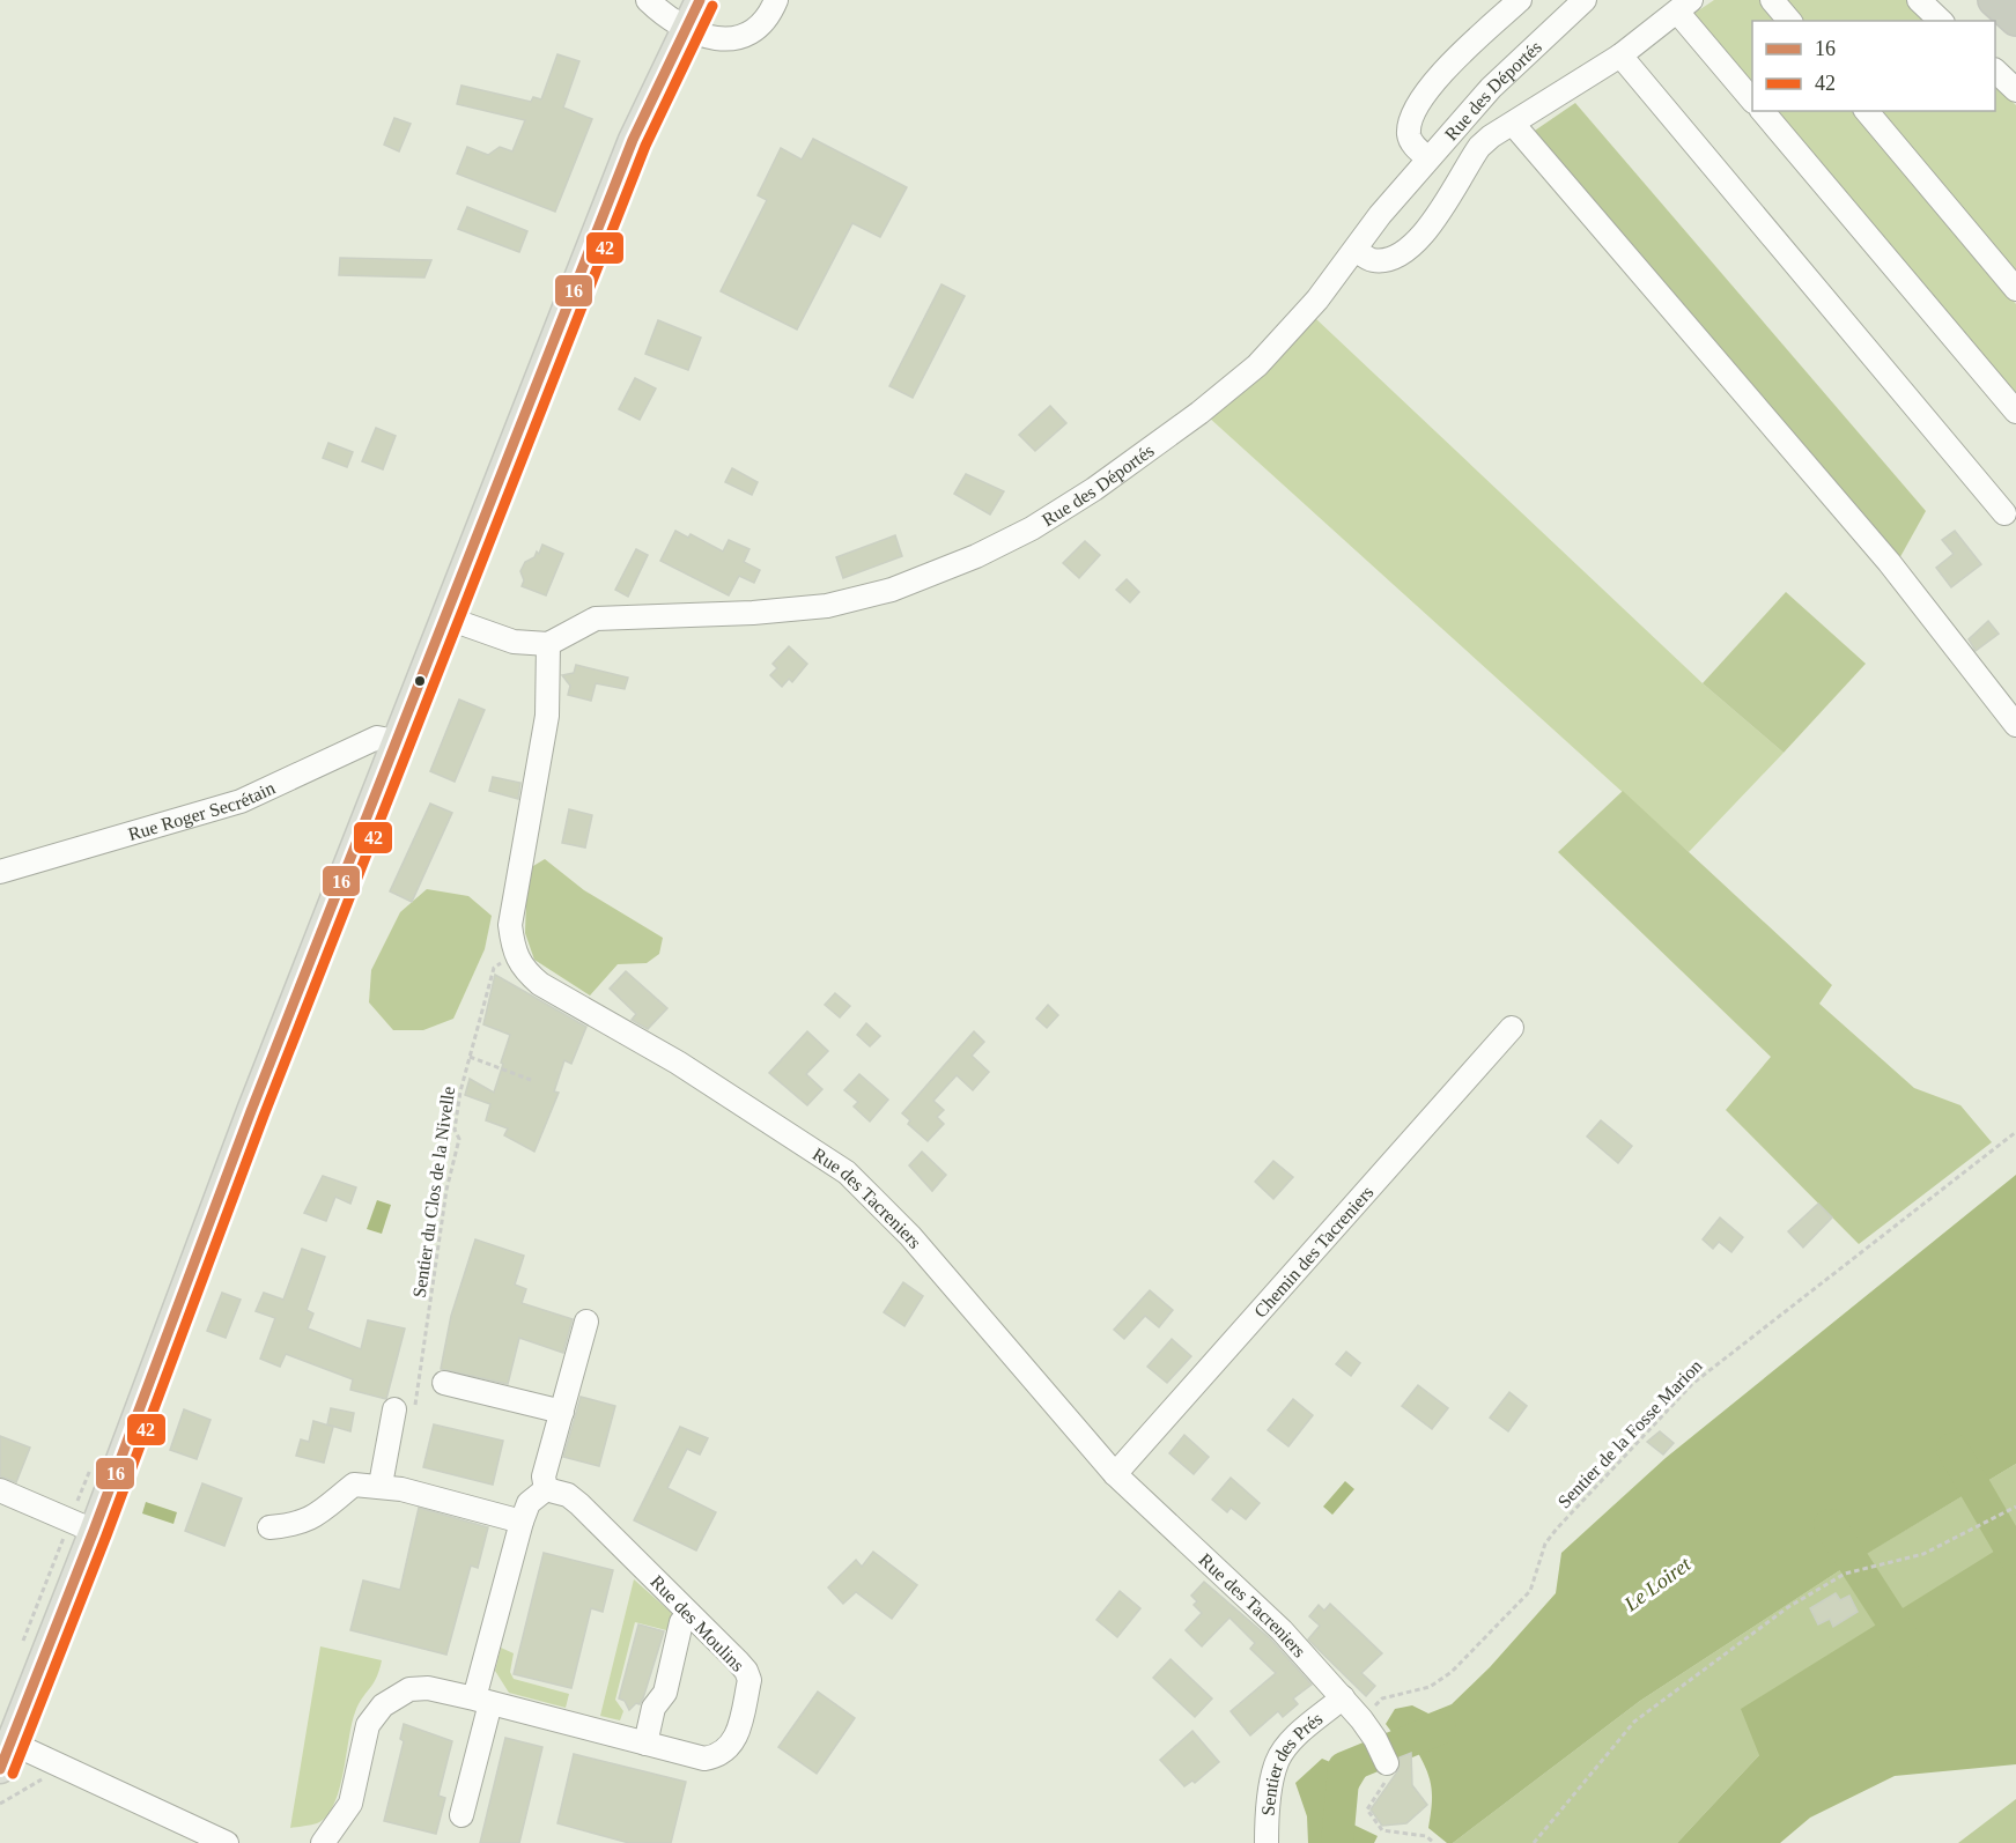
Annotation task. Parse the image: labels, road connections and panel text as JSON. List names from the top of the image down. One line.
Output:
{"streets":{"street":["Rue des Déportés","Rue Roger Secrétain","Rue des Tacreniers","Chemin des Tacreniers","Rue des Moulins","Sentier des Prés"],"path":["Sentier du Clos de la Nivelle","Sentier de la Fosse Marion"]},"crossings":[["Sentier du Clos de la Nivelle","Rue des Tacreniers"],["Rue des Tacreniers","Chemin des Tacreniers"],["Rue des Tacreniers","Sentier de la Fosse Marion"],["Rue des Tacreniers","Sentier des Prés"]],"water":["Le Loiret"],"lines":["transit line 16","transit line 42"],"legend":["16","42"]}
